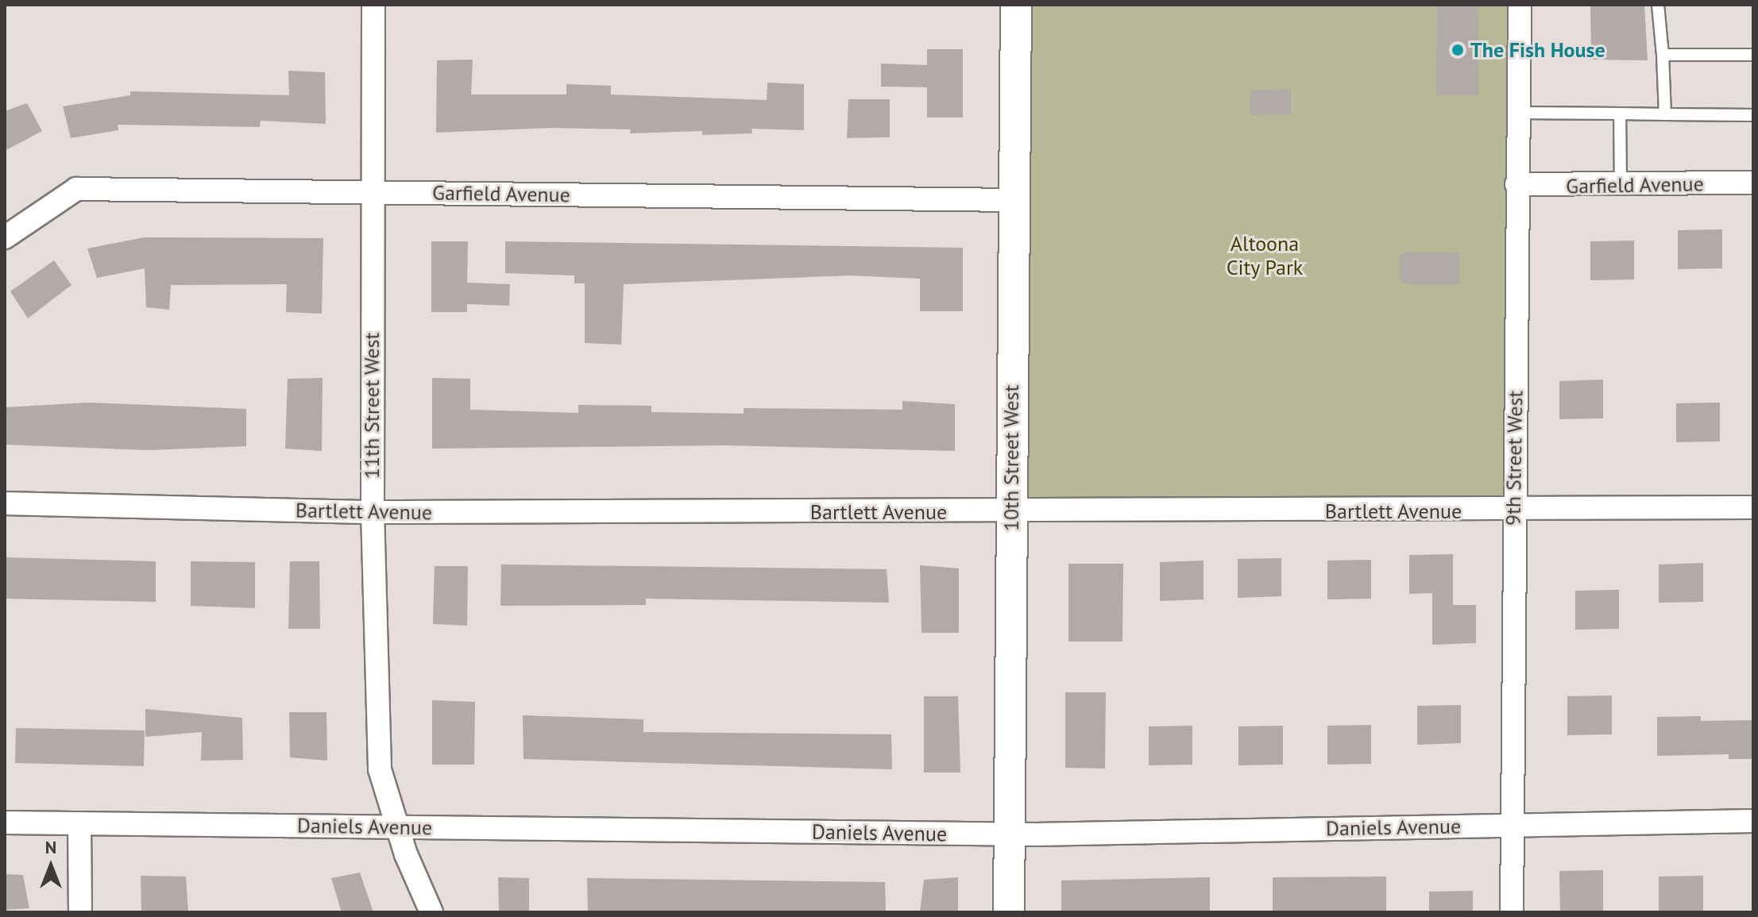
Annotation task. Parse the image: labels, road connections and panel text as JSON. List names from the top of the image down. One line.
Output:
{"streets":{"street":["Garfield Avenue","11th Street West","10th Street West","9th Street West","Bartlett Avenue","Daniels Avenue"]},"crossings":[["Garfield Avenue","11th Street West"],["Garfield Avenue","10th Street West"],["Garfield Avenue","9th Street West"],["11th Street West","Bartlett Avenue"],["11th Street West","Daniels Avenue"],["10th Street West","Bartlett Avenue"],["10th Street West","Daniels Avenue"],["9th Street West","Bartlett Avenue"],["9th Street West","Daniels Avenue"]],"parks":["Altoona City Park"],"places":["The Fish House"],"north":"top"}
